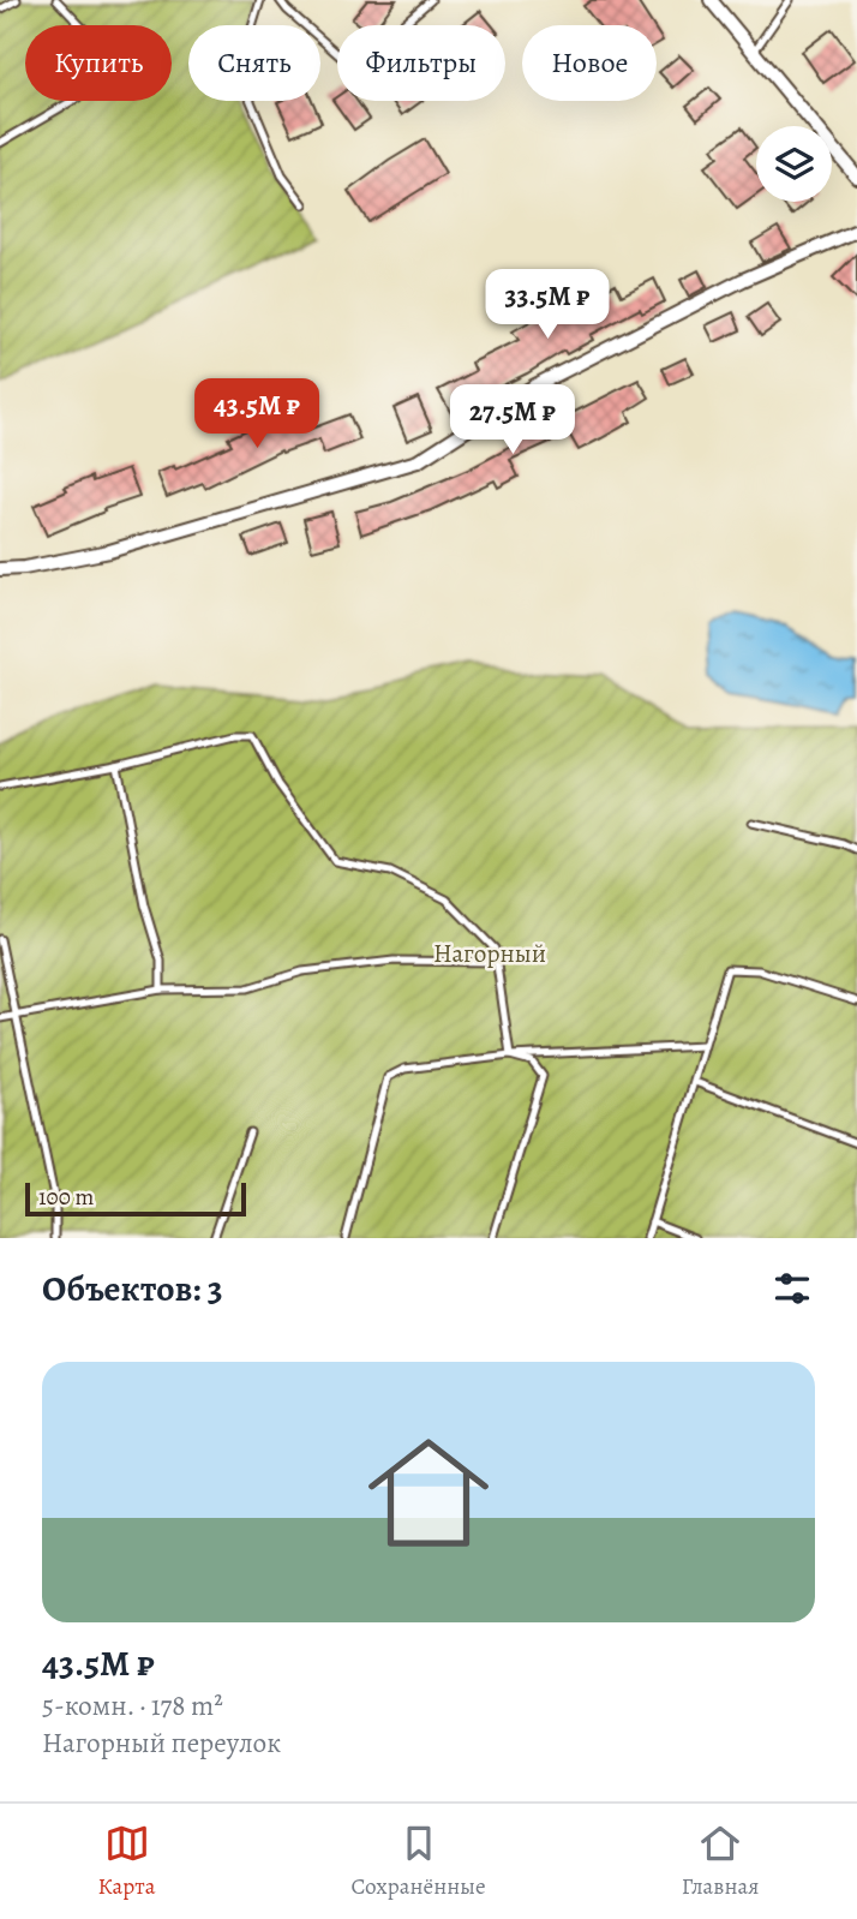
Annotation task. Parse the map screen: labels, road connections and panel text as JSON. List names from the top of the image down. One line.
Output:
{"parks":["Нагорный"],"scale_bar":"100 m","page":{"chip":["Купить","Снять","Фильтры","Новое"],"price":["33.5M ₽","43.5M ₽","27.5M ₽"],"scale":"100 m","heading":"Объектов: 3","list":[{"name":"43.5M ₽","note":"5-комн. · 178 m² · Нагорный переулок"}],"tabs":["Карта","Сохранённые","Главная"]}}
